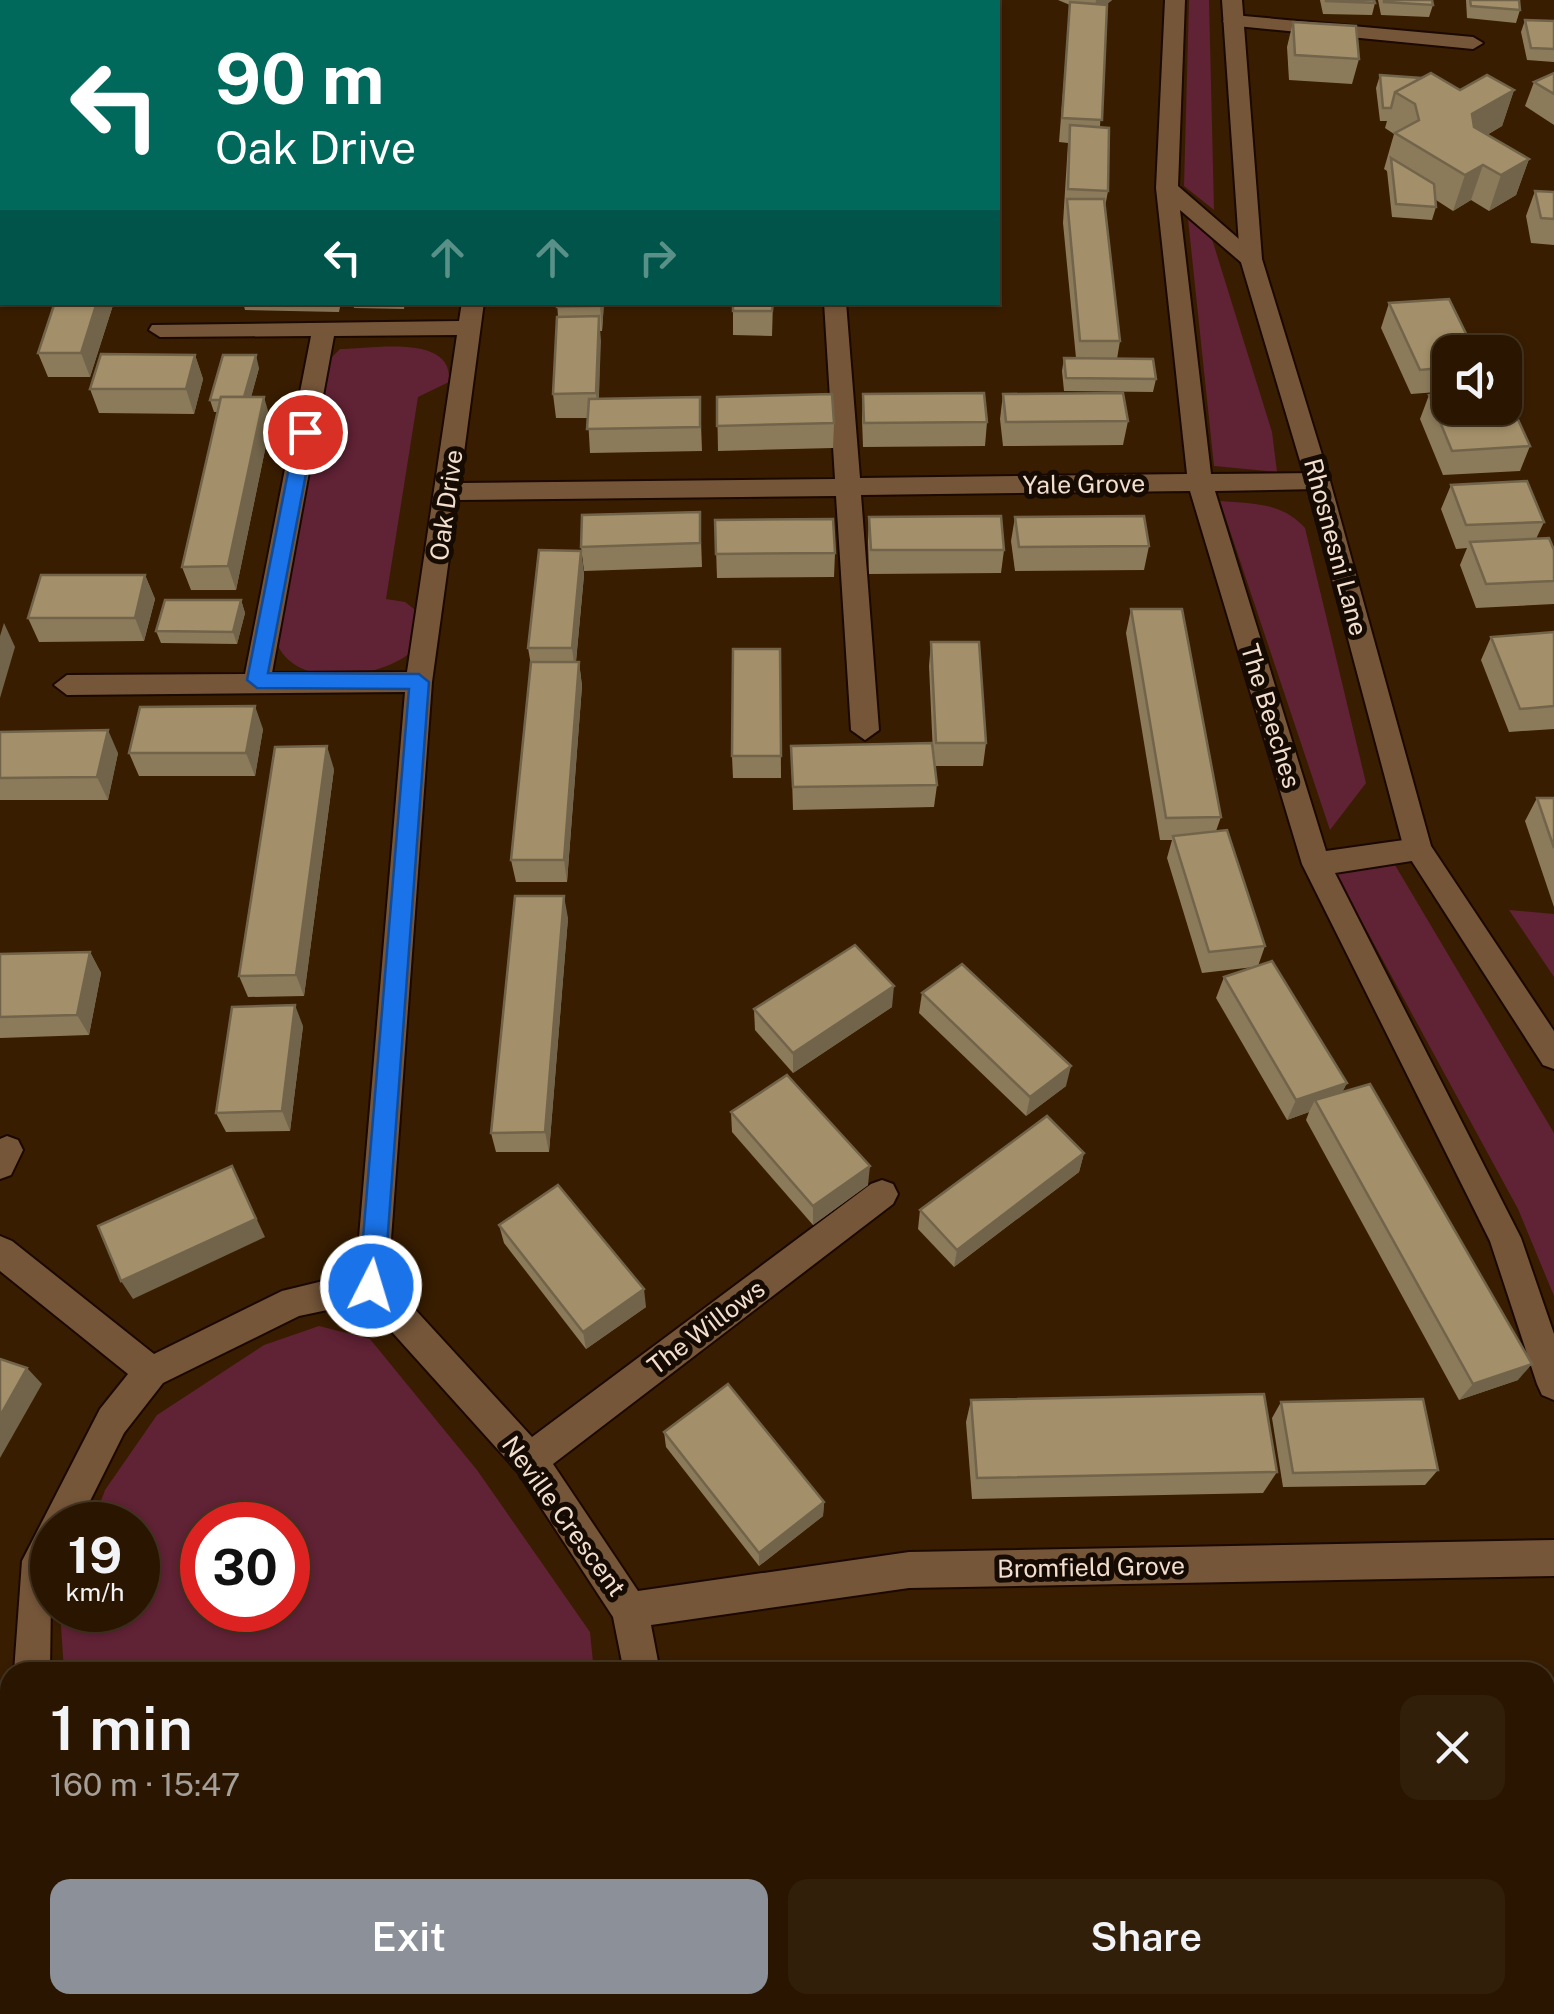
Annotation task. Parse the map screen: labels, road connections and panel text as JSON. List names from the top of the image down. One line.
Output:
{"streets":{"street":["Yale Grove","Oak Drive","Rhosnesni Lane","The Beeches","The Willows","Neville Crescent","Bromfield Grove"]},"crossings":[["Yale Grove","Oak Drive"],["Yale Grove","Rhosnesni Lane"],["Yale Grove","The Beeches"],["Oak Drive","Neville Crescent"],["The Willows","Neville Crescent"],["Neville Crescent","Bromfield Grove"]],"page":{"turn":["90 m","Oak Drive"],"speed":"19 km/h","limit":"30","heading":["1 min","160 m · 15:47"],"buttons":["Exit","Share"]}}
